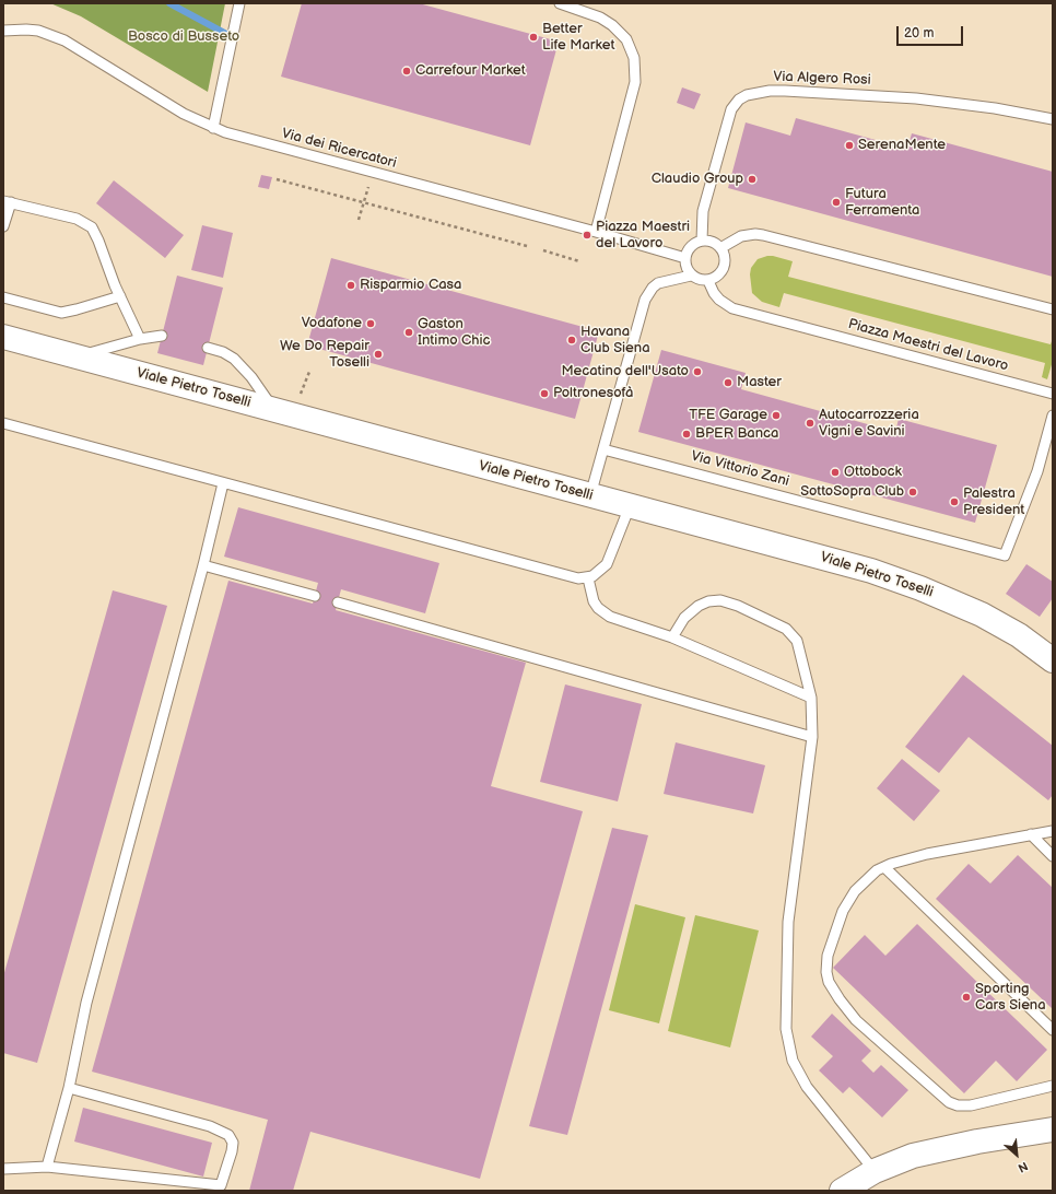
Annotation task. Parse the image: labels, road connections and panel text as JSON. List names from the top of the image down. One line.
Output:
{"streets":{"main road":["Viale Pietro Toselli"],"lane":["Via Algero Rosi","Via dei Ricercatori","Piazza Maestri del Lavoro","Via Vittorio Zani"]},"crossings":[["Via Algero Rosi","Via dei Ricercatori"],["Via Algero Rosi","Piazza Maestri del Lavoro"],["Via dei Ricercatori","Piazza Maestri del Lavoro"]],"parks":["Bosco di Busseto"],"places":["Better Life Market","Carrefour Market","SerenaMente","Claudio Group","Futura Ferramenta","Piazza Maestri del Lavoro","Risparmio Casa","Vodafone","Gaston Intimo Chic","Havana Club Siena","We Do Repair Toselli","Mecatino dell'Usato","Master","Poltronesofà","TFE Garage","Autocarrozzeria Vigni e Savini","BPER Banca","Ottobock","SottoSopra Club","Palestra President","Sporting Cars Siena"],"scale_bar":"20 m","north":"bottom right"}
